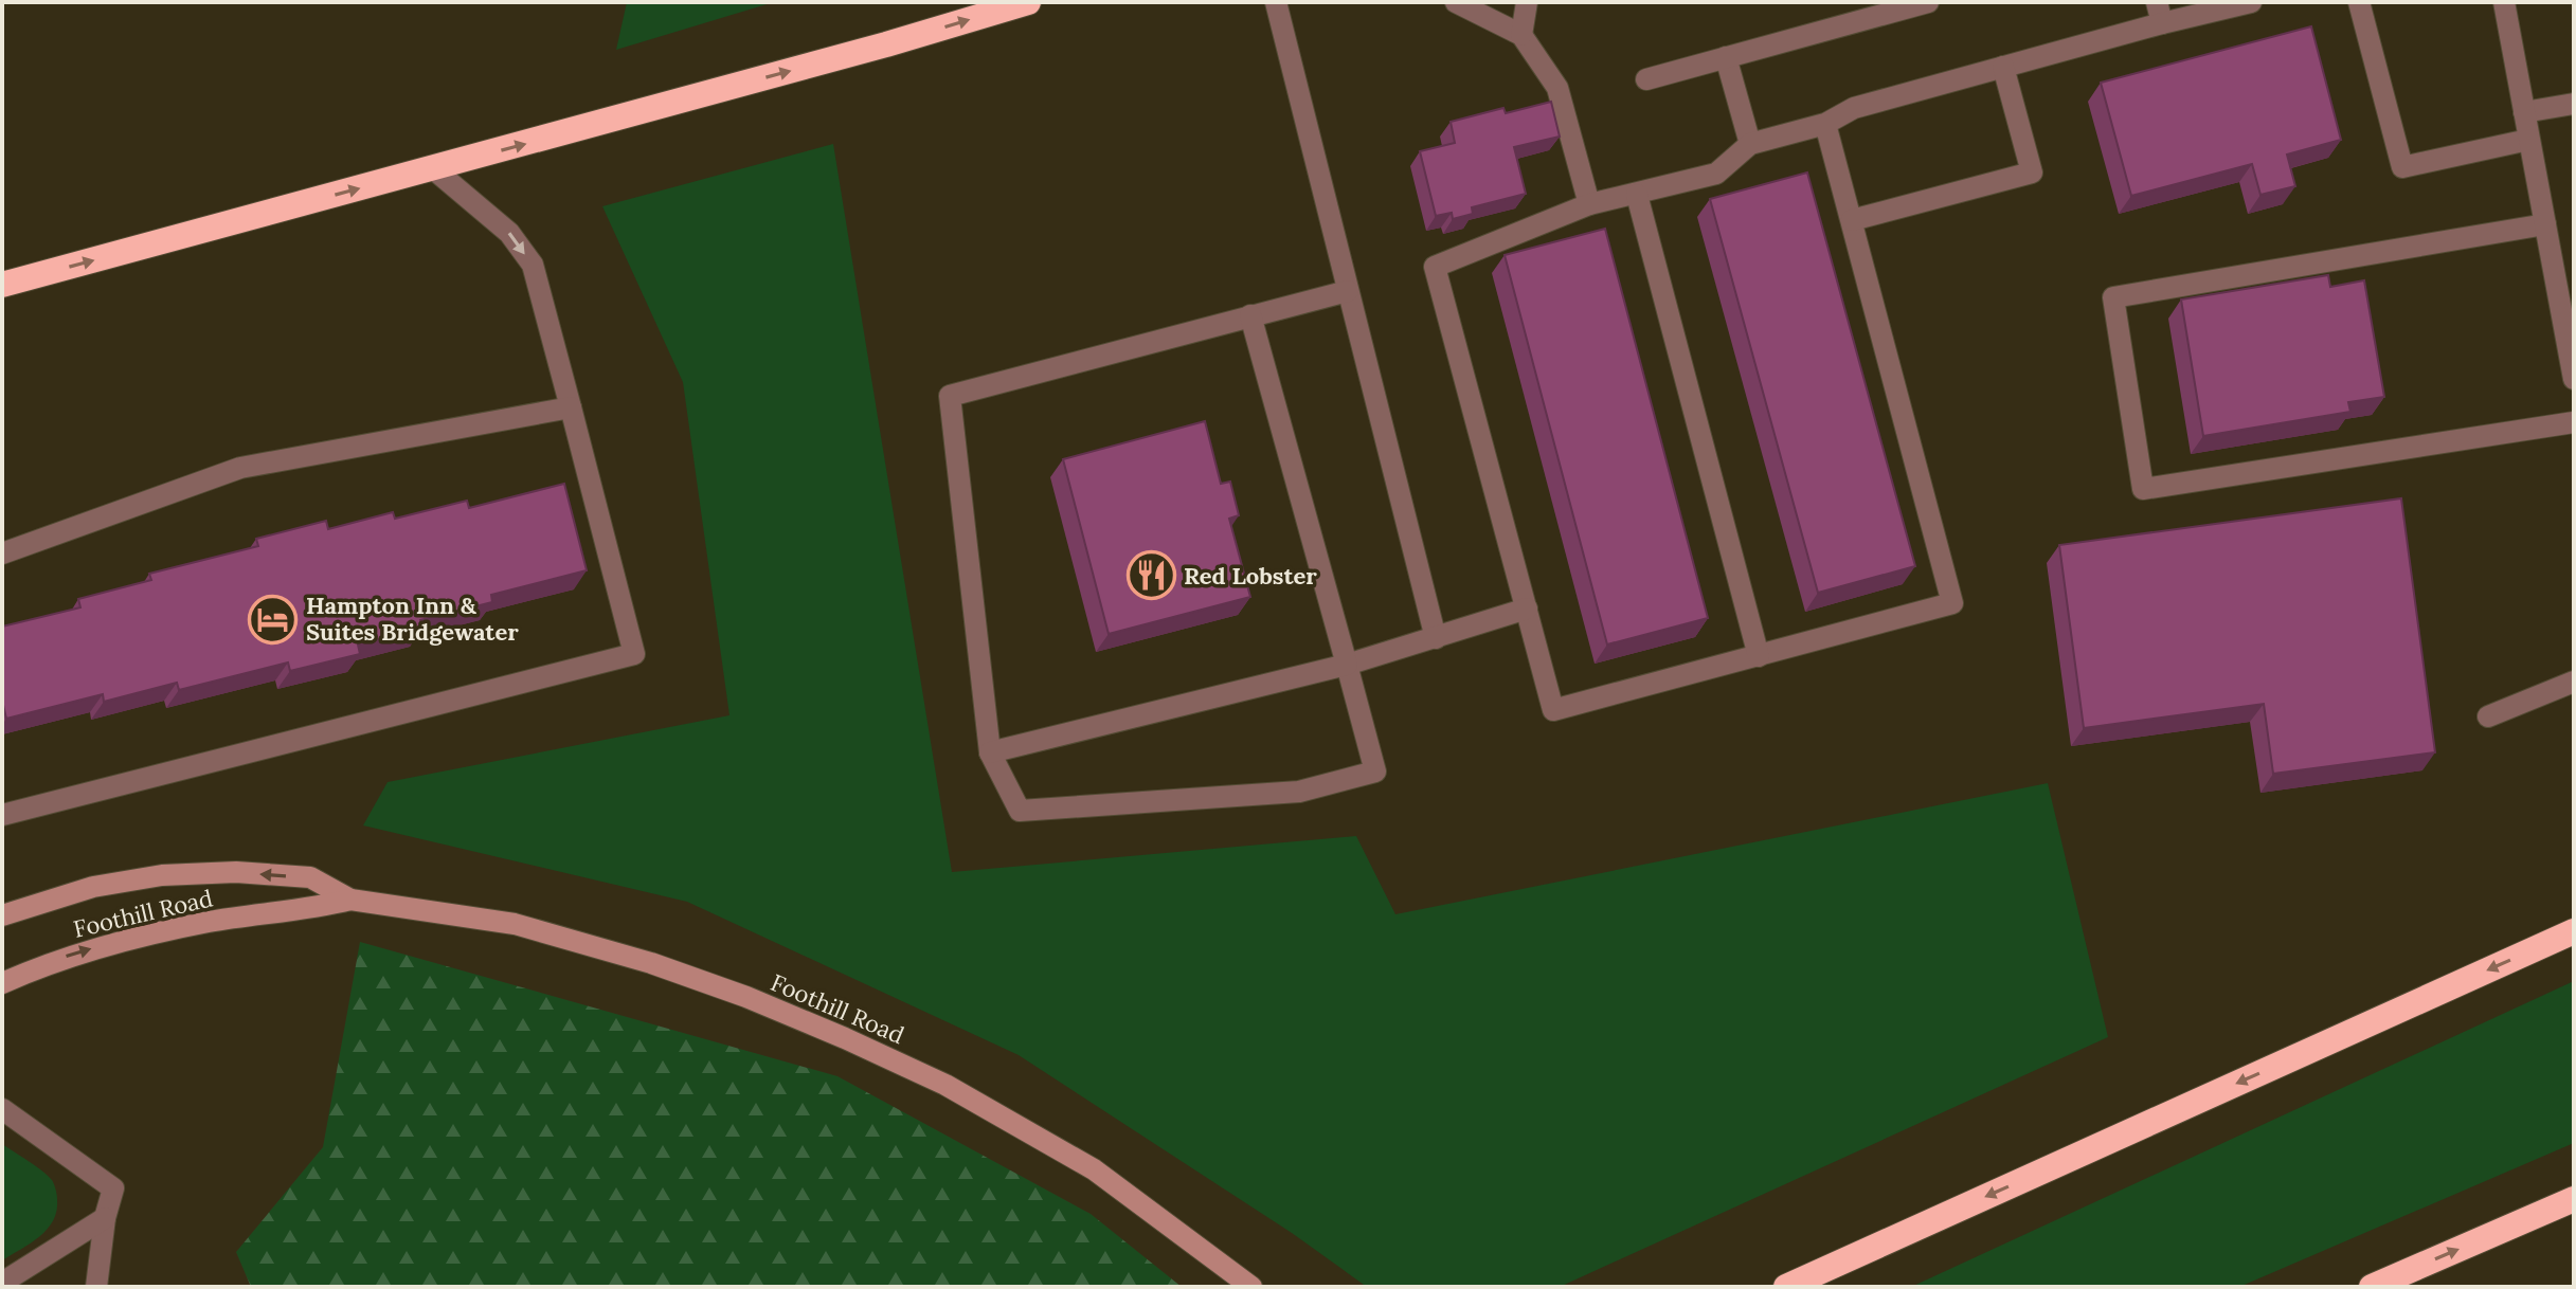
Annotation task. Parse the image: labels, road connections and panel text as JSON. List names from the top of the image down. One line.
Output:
{"streets":{"street":["Foothill Road"]},"places":{"restaurant":["Red Lobster"],"hotel":["Hampton Inn & Suites Bridgewater"]}}
